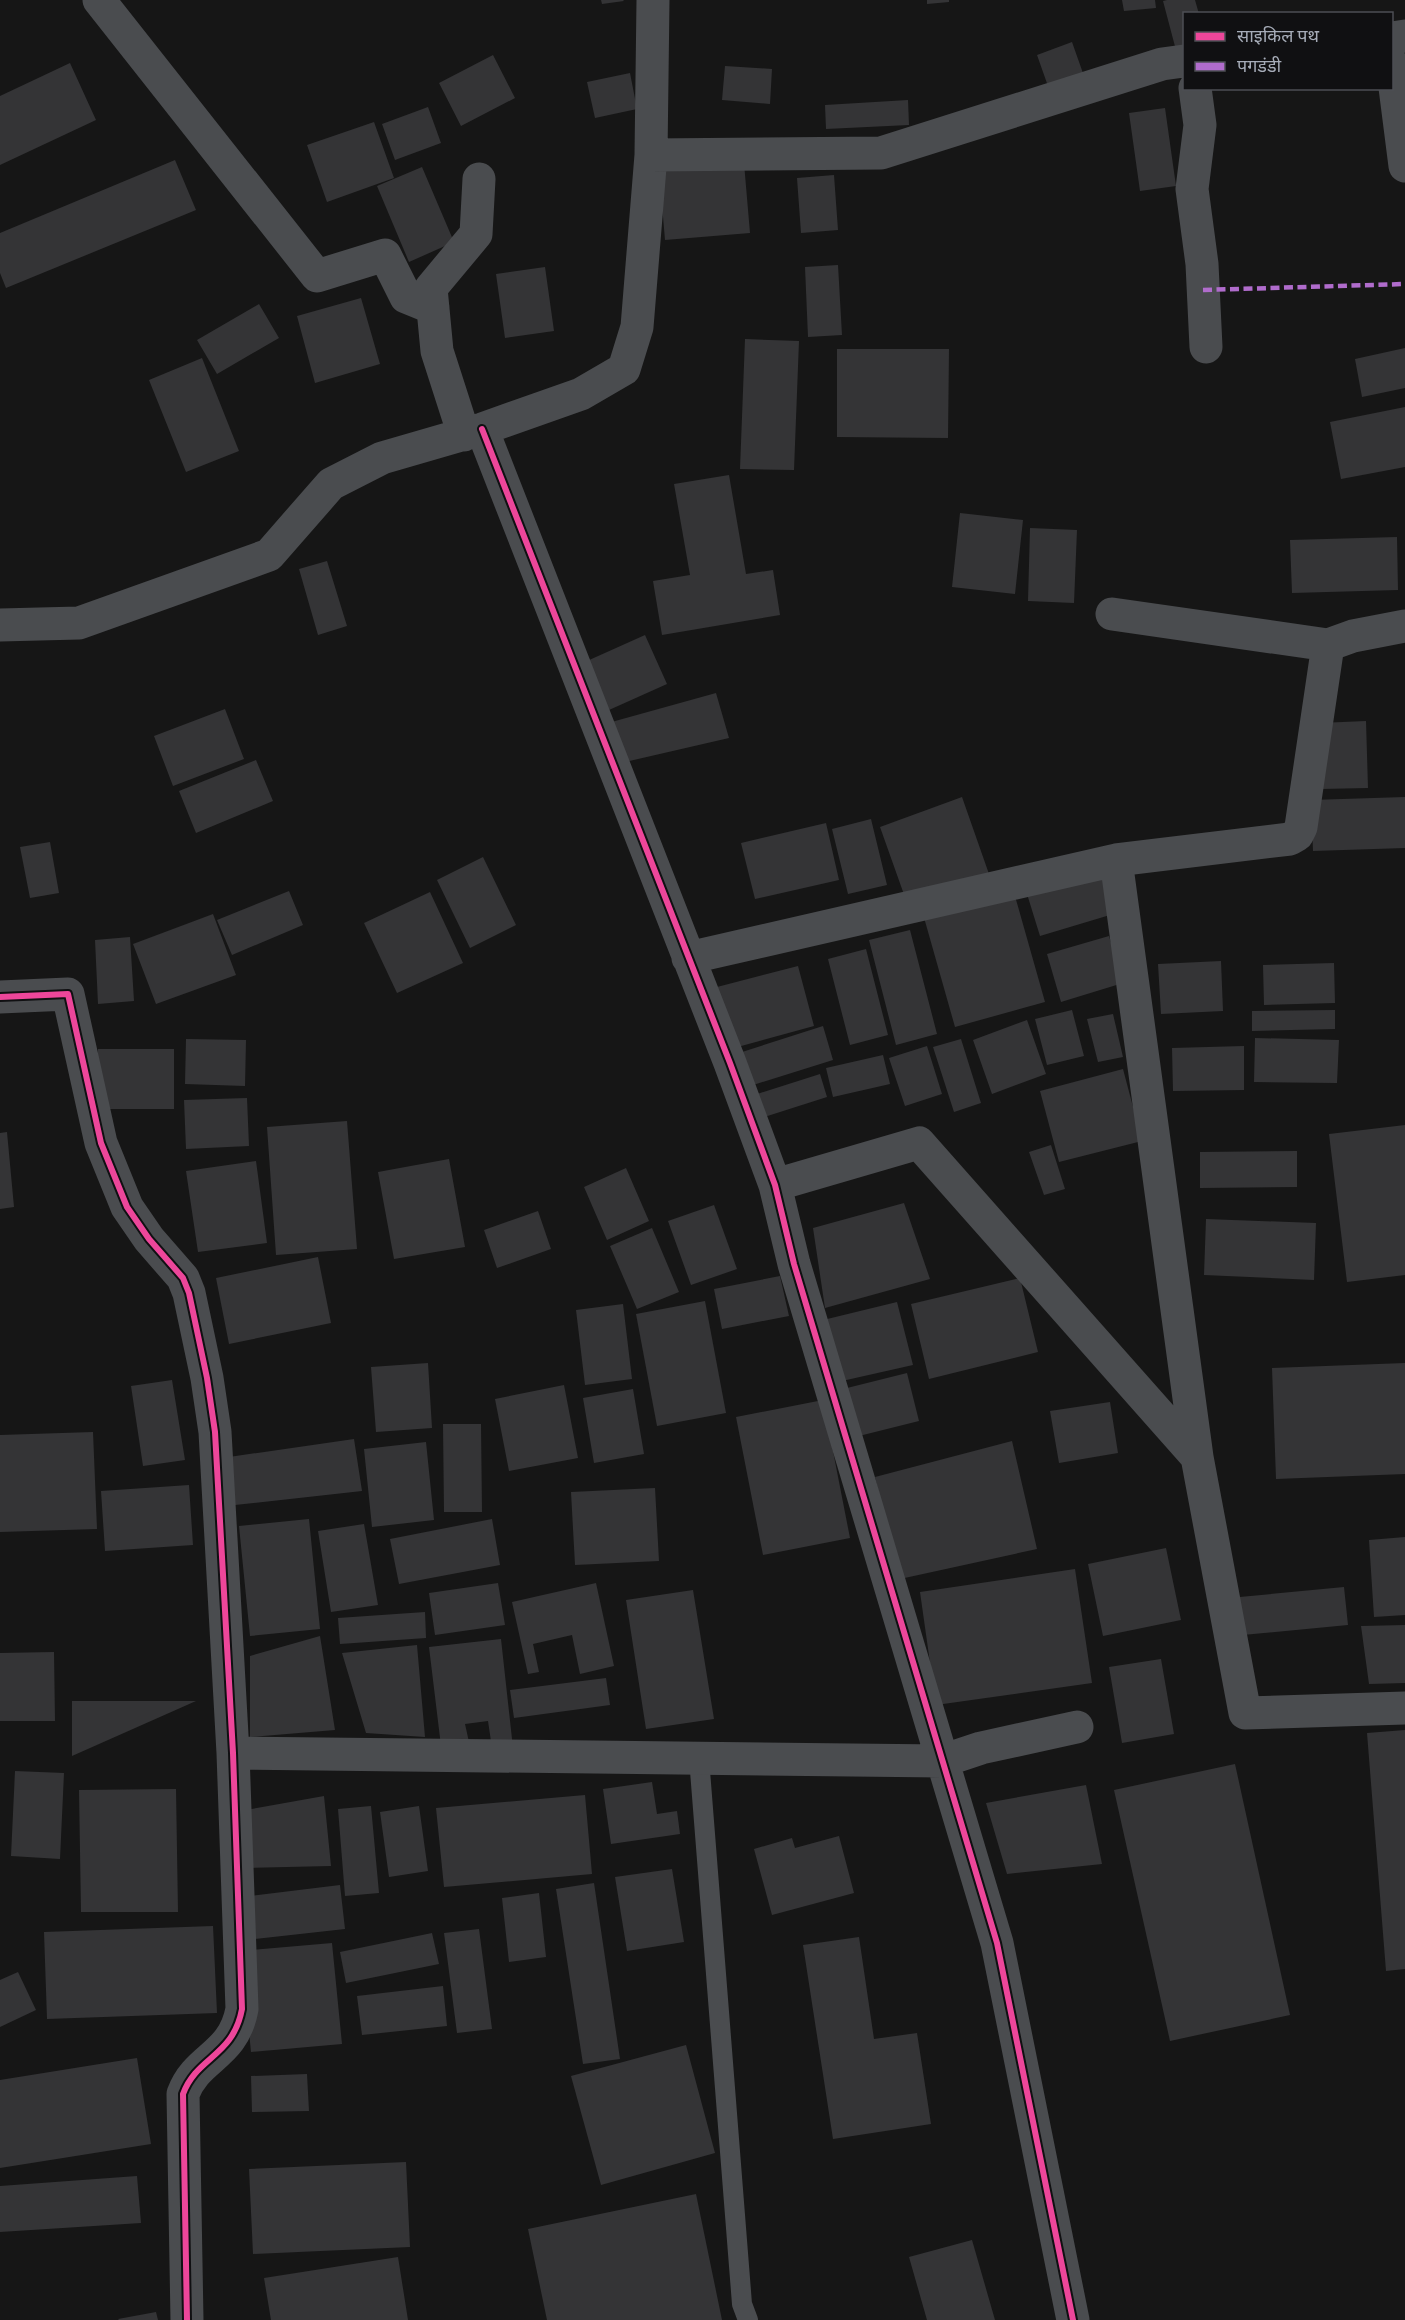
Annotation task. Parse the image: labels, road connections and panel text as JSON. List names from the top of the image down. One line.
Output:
{"legend":["साइकिल पथ","पगडंडी"]}
